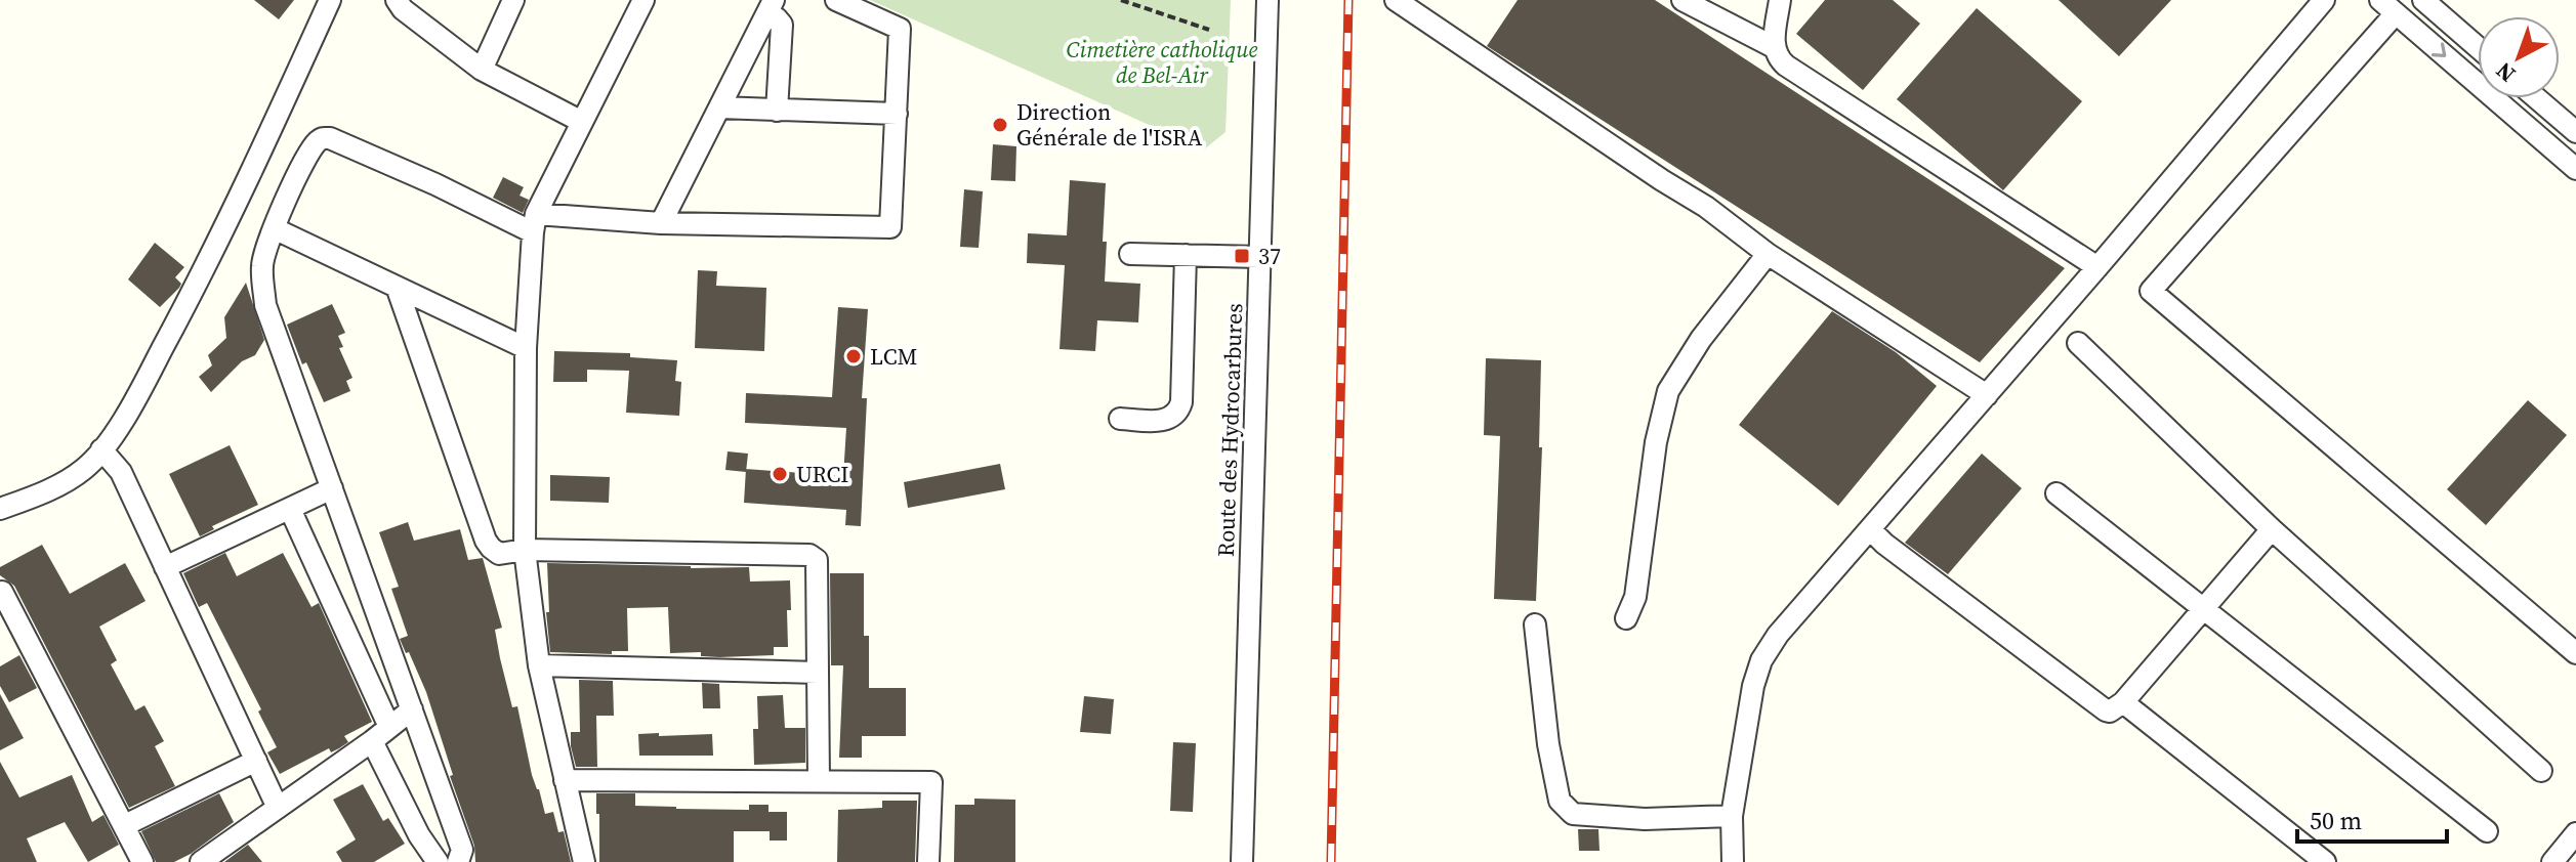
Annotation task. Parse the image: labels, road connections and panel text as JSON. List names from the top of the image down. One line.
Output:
{"streets":{"street":["Route des Hydrocarbures"]},"parks":["Cimetière catholique de Bel-Air"],"places":{"other":["Direction Générale de l'ISRA","LCM","URCI"],"transit":["37"]},"scale_bar":"50 m","north":"bottom left"}
